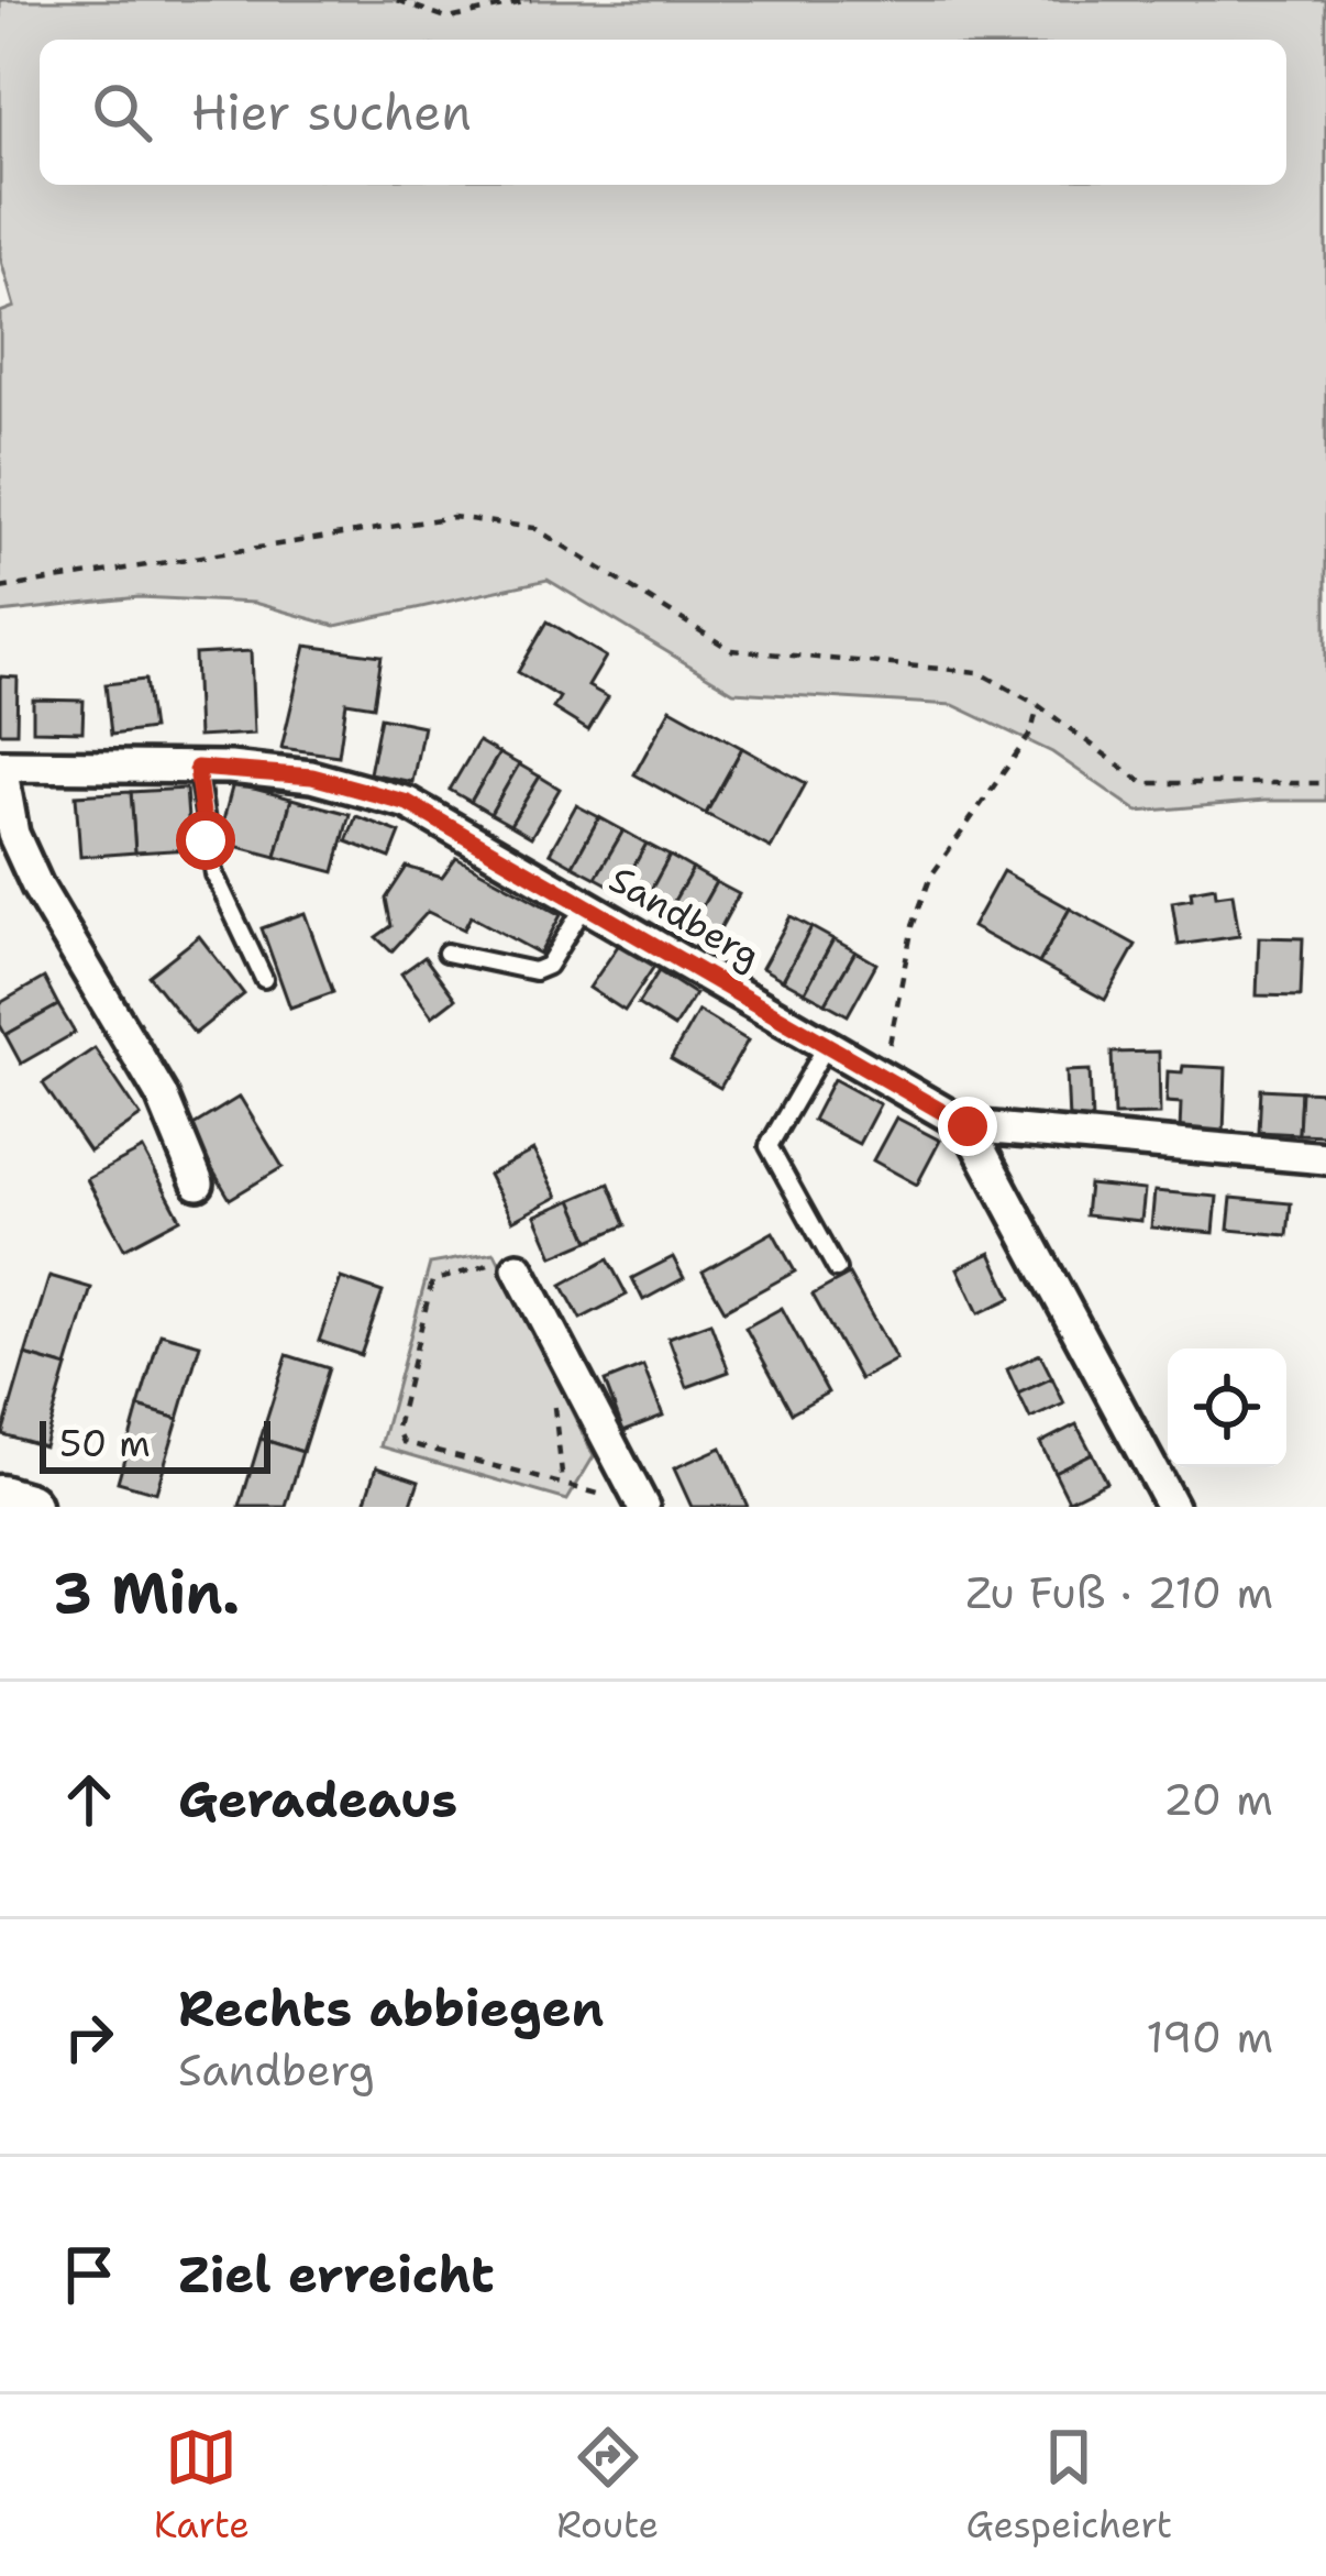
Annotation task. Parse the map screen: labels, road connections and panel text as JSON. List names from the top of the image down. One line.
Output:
{"streets":{"street":["Sandberg"]},"scale_bar":"50 m","page":{"search":"Hier suchen","scale":"50 m","heading":["3 Min.","Zu Fuß · 210 m"],"list":[["Geradeaus","20 m"],["Rechts abbiegen","Sandberg","190 m"],"Ziel erreicht"],"nav":["Karte","Route","Gespeichert"]}}
